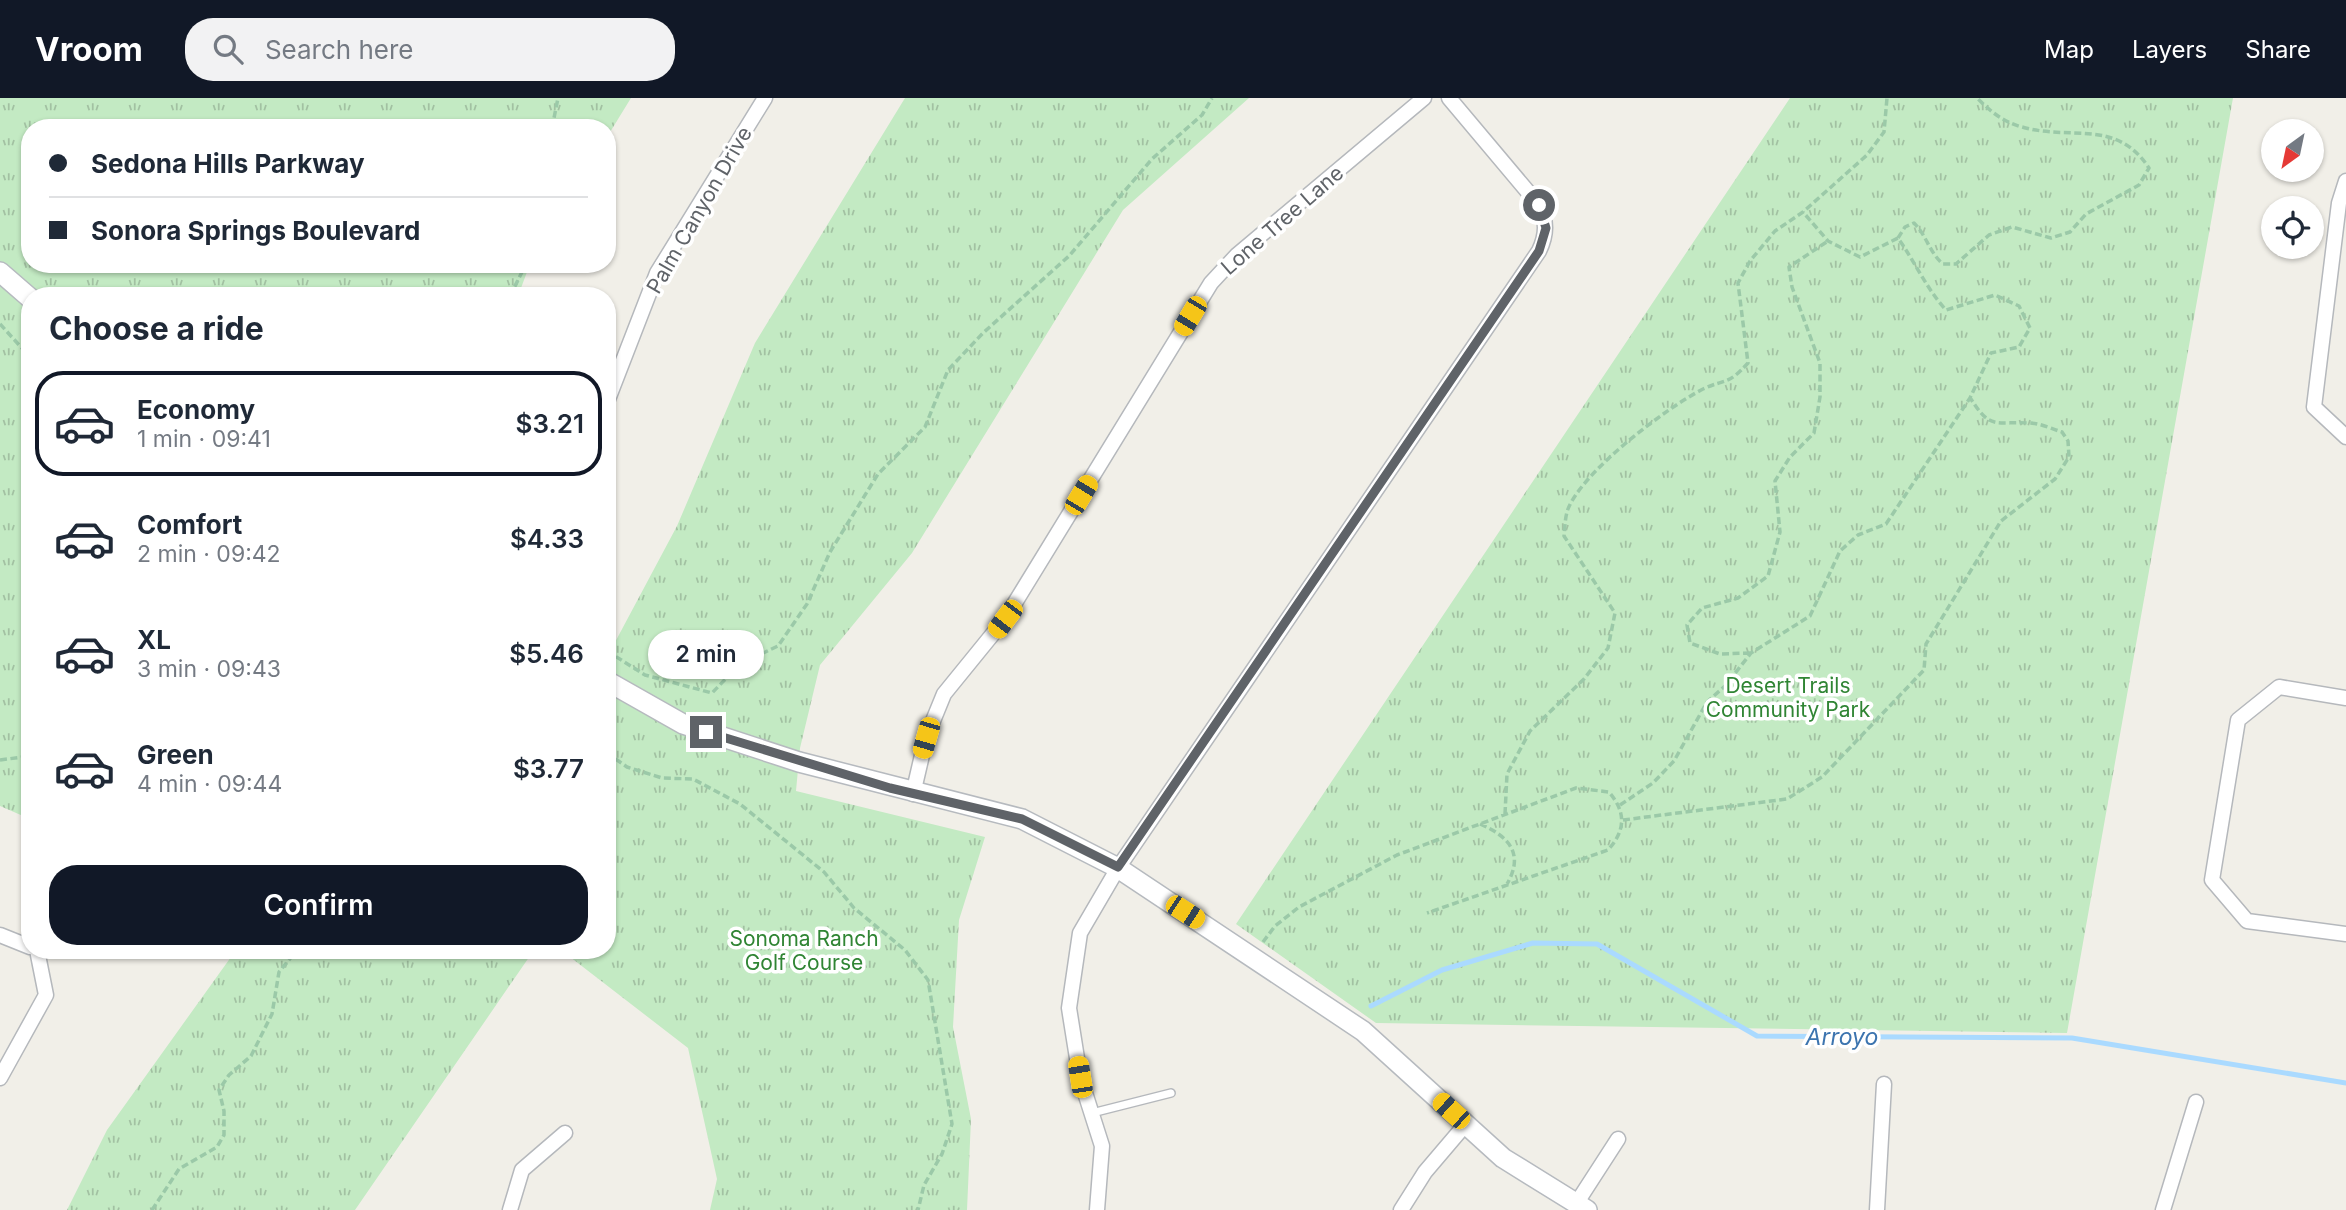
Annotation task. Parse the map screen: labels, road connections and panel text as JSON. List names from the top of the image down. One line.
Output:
{"streets":{"street":["Palm Canyon Drive","Lone Tree Lane"]},"water":["Arroyo"],"parks":["Desert Trails Community Park","Sonoma Ranch Golf Course"],"north":"bottom left","page":{"header":"Vroom","search":"Search here","nav":["Map","Layers","Share"],"banner":["Sedona Hills Parkway","Sonora Springs Boulevard"],"heading":"Choose a ride","list":[{"name":"Economy","note":"1 min · 09:41","value":"$3.21"},{"name":"Comfort","note":"2 min · 09:42","value":"$4.33"},{"name":"XL","note":"3 min · 09:43","value":"$5.46"},{"name":"Green","note":"4 min · 09:44","value":"$3.77"}],"bubble":"2 min","buttons":"Confirm"}}
